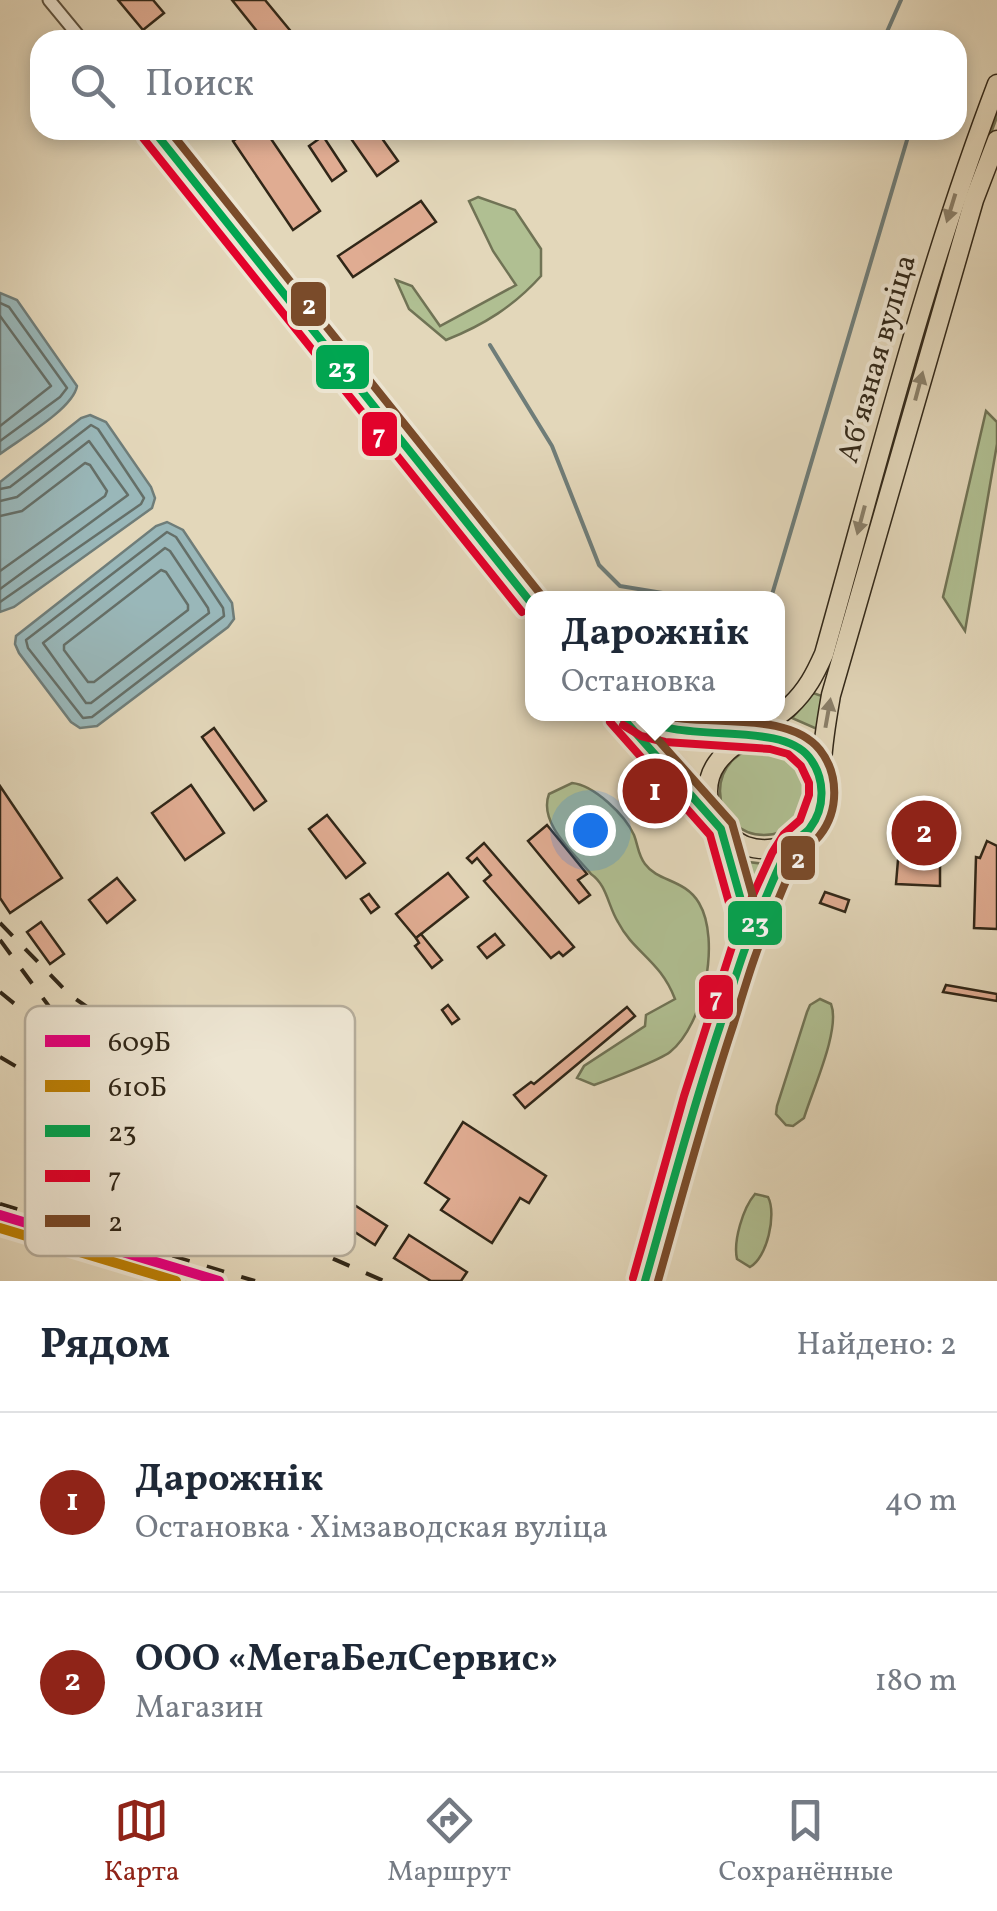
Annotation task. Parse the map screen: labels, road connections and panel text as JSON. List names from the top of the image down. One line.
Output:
{"streets":{"main road":["Абʼязная вуліца"]},"lines":["transit line 23","transit line 7","transit line 2","transit line 609Б","transit line 610Б"],"legend":["609Б","610Б","23","7","2"],"page":{"search":"Поиск","popup":["Дарожнік","Остановка"],"pins":["1","2"],"heading":["Рядом","Найдено: 2"],"list":[{"mark":"1","name":"Дарожнік","note":"Остановка · Хімзаводская вуліца","value":"40 m"},{"mark":"2","name":"ООО «МегаБелСервис»","note":"Магазин","value":"180 m"}],"nav":["Карта","Маршрут","Сохранённые"]}}
